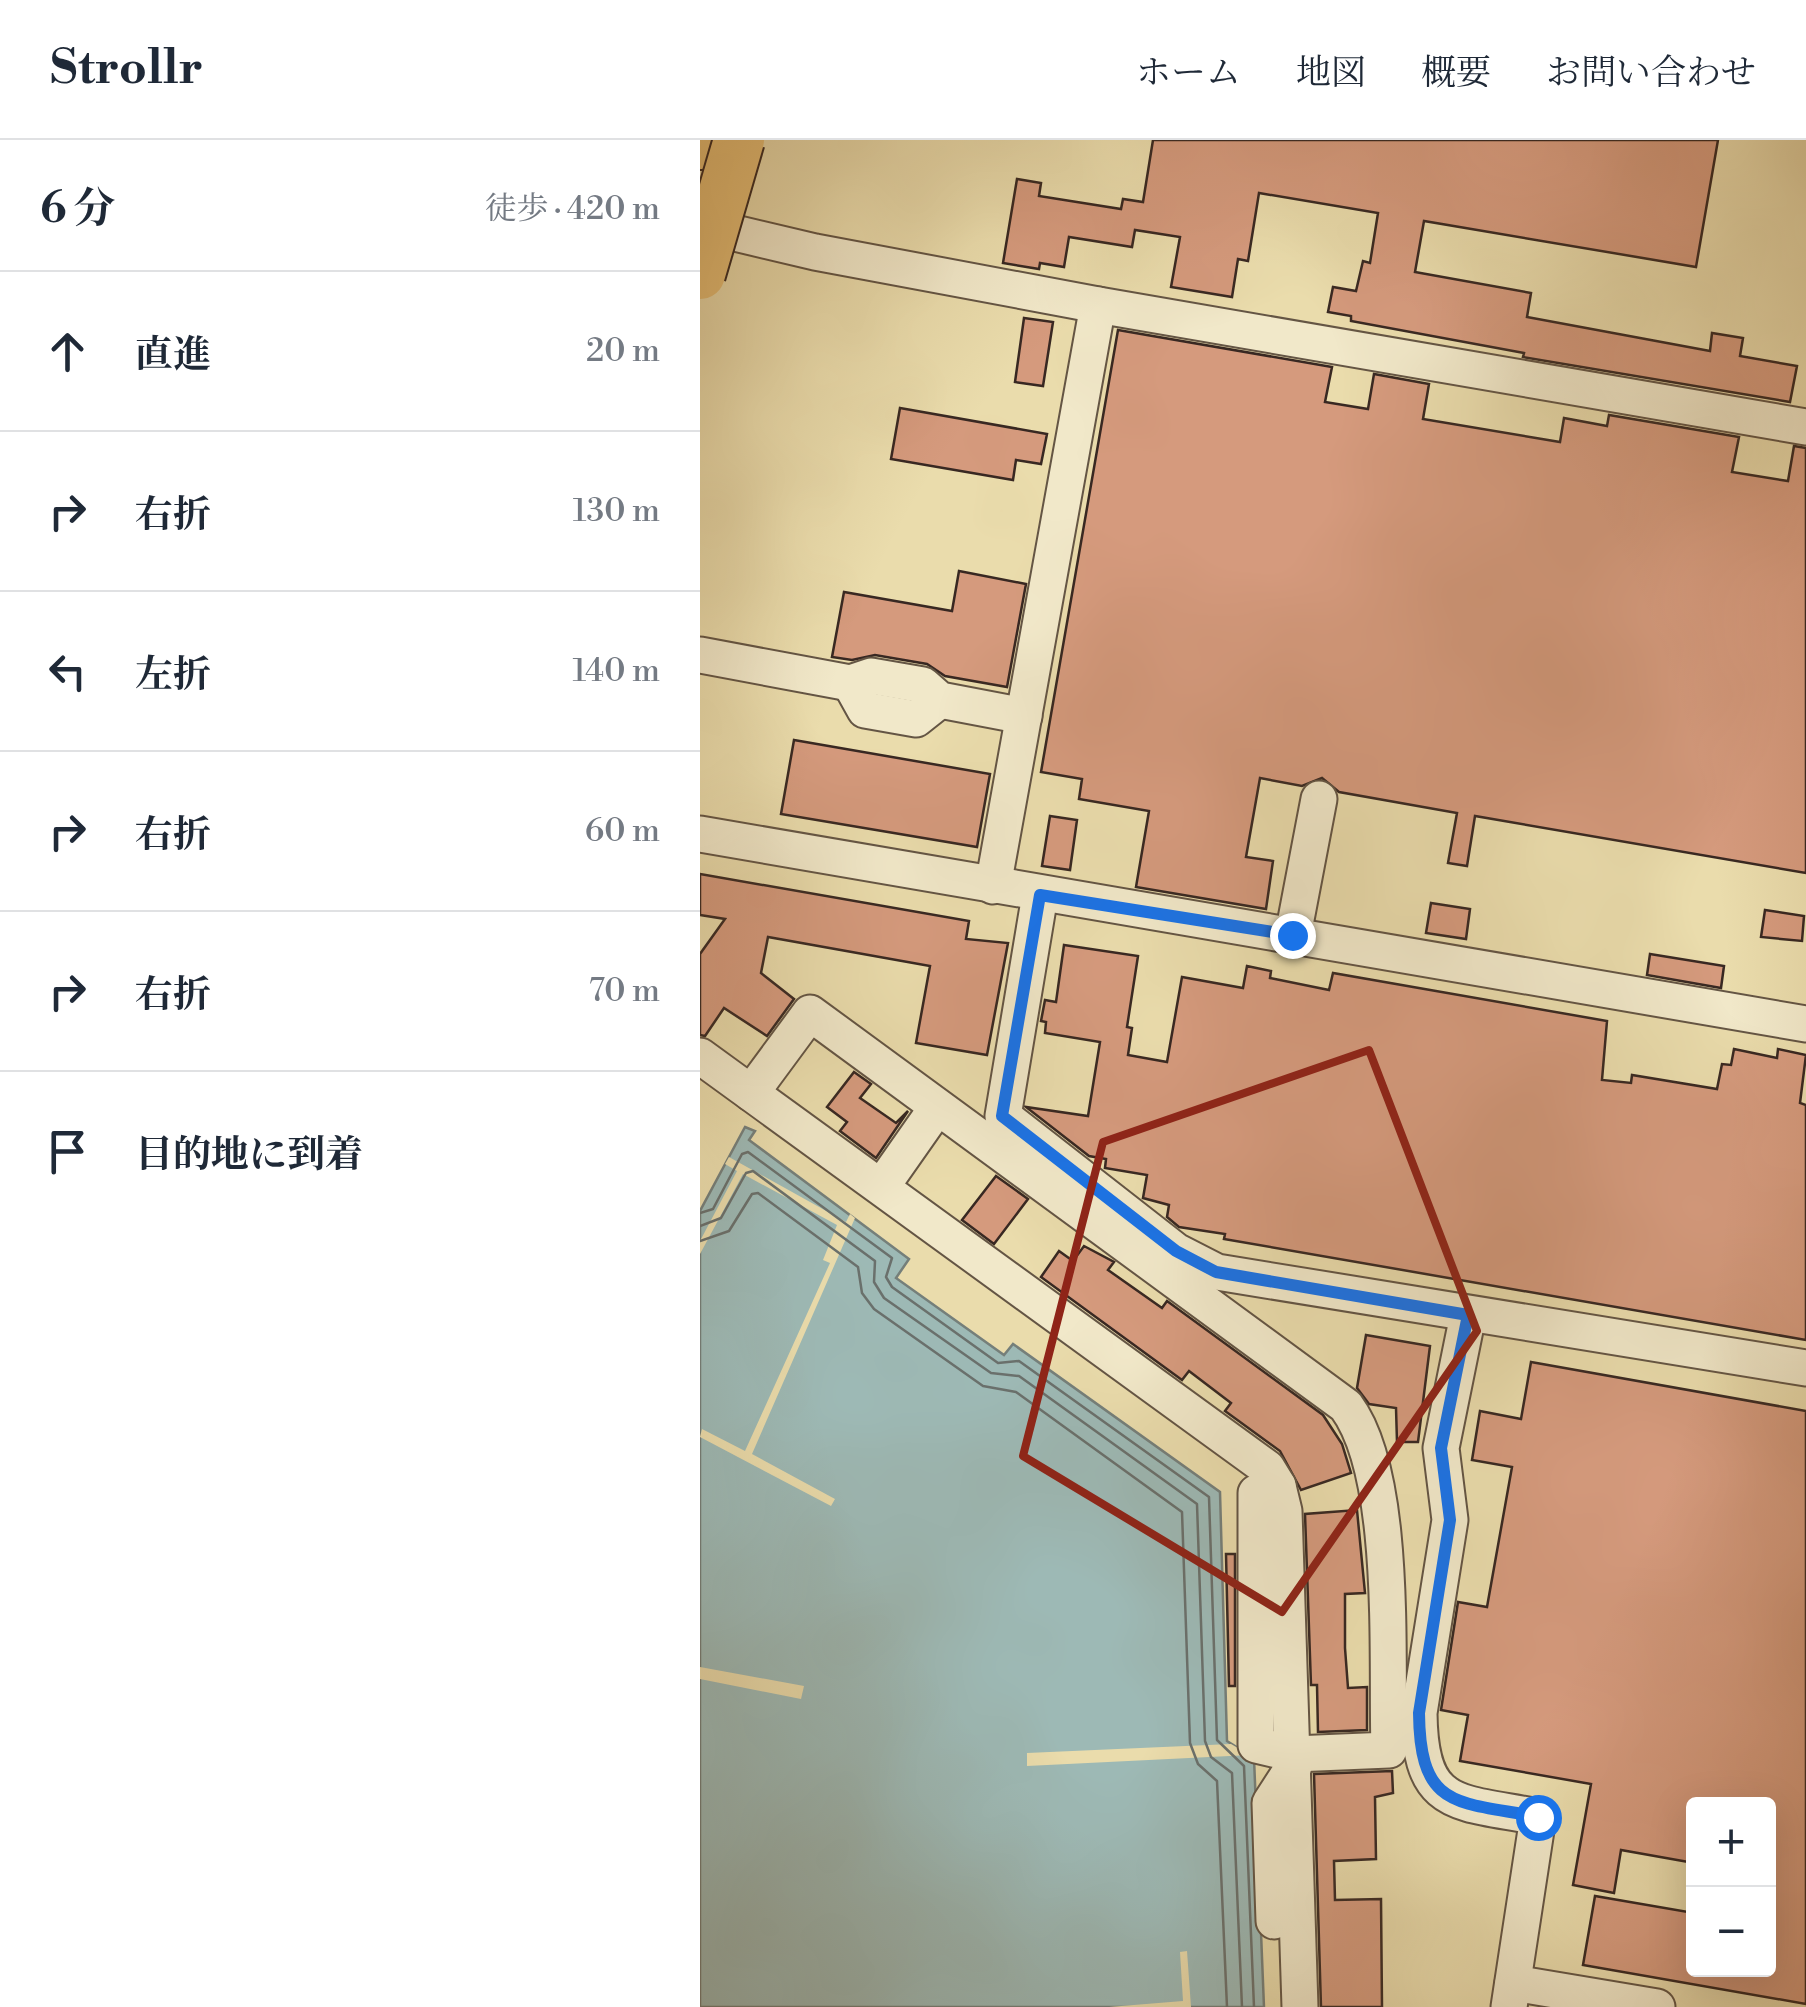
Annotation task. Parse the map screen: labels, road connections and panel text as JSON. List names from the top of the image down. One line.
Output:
{"page":{"header":"Strollr","nav":["ホーム","地図","概要","お問い合わせ"],"heading":["6 分","徒歩 · 420 m"],"list":[["直進","20 m"],["右折","130 m"],["左折","140 m"],["右折","60 m"],["右折","70 m"],"目的地に到着"],"map_buttons":["+","−"]}}
